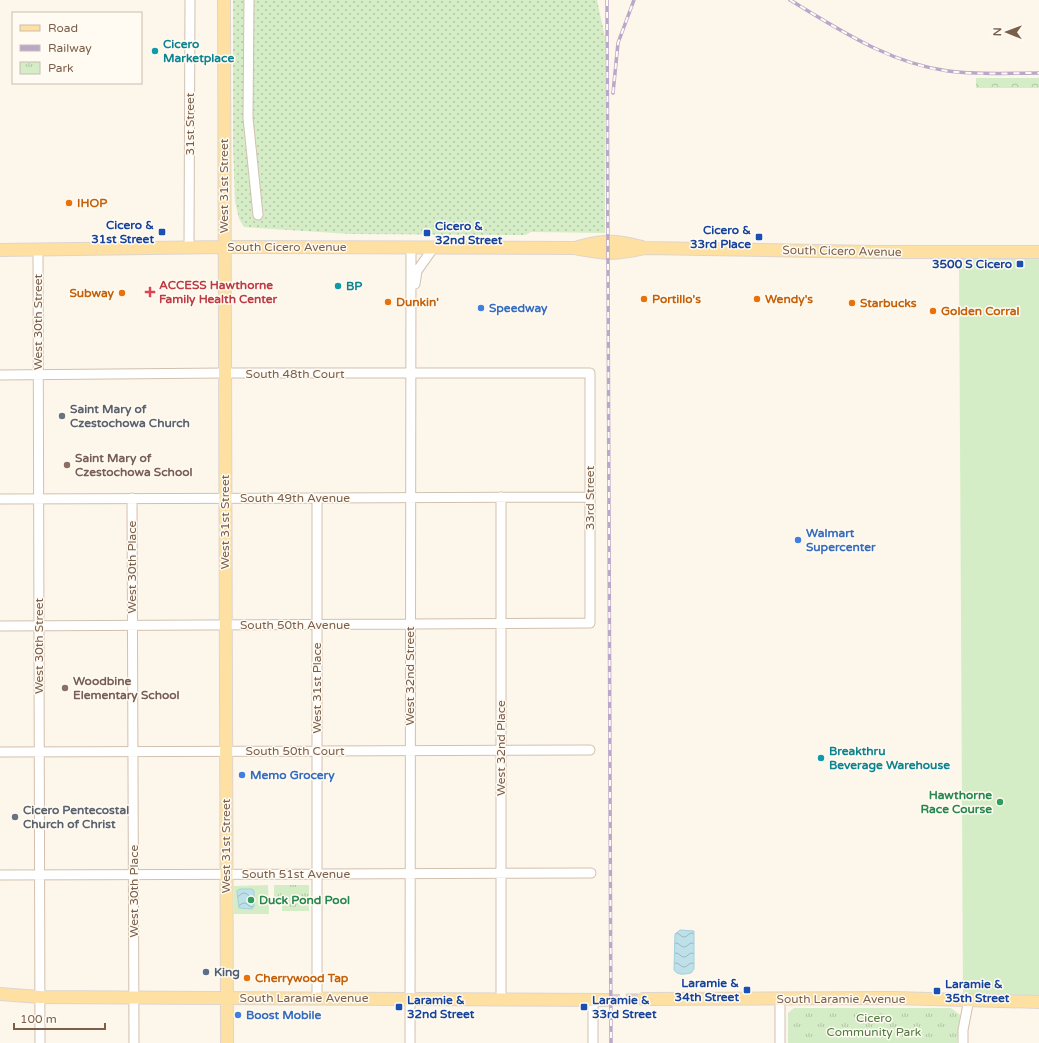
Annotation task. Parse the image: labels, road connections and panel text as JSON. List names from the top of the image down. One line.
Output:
{"streets":{"main road":["West 31st Street","South Cicero Avenue","South Laramie Avenue"],"street":["31st Street","West 30th Street","South 48th Court","South 49th Avenue","33rd Street","West 30th Place","South 50th Avenue","West 32nd Street","West 31st Place","West 32nd Place","South 50th Court","South 51st Avenue"]},"crossings":[["31st Street","South Cicero Avenue"],["West 31st Street","South Cicero Avenue"],["West 31st Street","South 48th Court"],["West 31st Street","South 49th Avenue"],["West 31st Street","South 50th Avenue"],["West 31st Street","South 50th Court"],["West 31st Street","South 51st Avenue"],["West 31st Street","South Laramie Avenue"],["South Cicero Avenue","West 30th Street"],["South Cicero Avenue","West 32nd Street"],["West 30th Street","South 48th Court"],["West 30th Street","South 49th Avenue"],["West 30th Street","South 50th Avenue"],["West 30th Street","South 50th Court"],["West 30th Street","South 51st Avenue"],["West 30th Street","South Laramie Avenue"],["South 48th Court","33rd Street"],["South 48th Court","West 32nd Street"],["South 49th Avenue","33rd Street"],["South 49th Avenue","West 30th Place"],["South 49th Avenue","West 32nd Street"],["South 49th Avenue","West 31st Place"],["South 49th Avenue","West 32nd Place"],["33rd Street","South 50th Avenue"],["West 30th Place","South 50th Avenue"],["West 30th Place","South 50th Court"],["West 30th Place","South 51st Avenue"],["West 30th Place","South Laramie Avenue"],["South 50th Avenue","West 32nd Street"],["South 50th Avenue","West 31st Place"],["South 50th Avenue","West 32nd Place"],["West 32nd Street","South 50th Court"],["West 32nd Street","South 51st Avenue"],["West 32nd Street","South Laramie Avenue"],["West 31st Place","South 50th Court"],["West 31st Place","South 51st Avenue"],["West 31st Place","South Laramie Avenue"],["West 32nd Place","South 50th Court"],["West 32nd Place","South 51st Avenue"],["West 32nd Place","South Laramie Avenue"]],"parks":["Cicero Community Park"],"places":{"other":["Cicero Marketplace","IHOP","BP","Subway","Portillo's","Wendy's","Dunkin'","Starbucks","Speedway","Golden Corral","Saint Mary of Czestochowa Church","Saint Mary of Czestochowa School","Walmart Supercenter","Woodbine Elementary School","Breakthru Beverage Warehouse","Memo Grocery","Hawthorne Race Course","Cicero Pentecostal Church of Christ","Duck Pond Pool","King","Cherrywood Tap","Boost Mobile"],"transit":["Cicero & 31st Street","Cicero & 32nd Street","Cicero & 33rd Place","3500 S Cicero","Laramie & 34th Street","Laramie & 35th Street","Laramie & 32nd Street","Laramie & 33rd Street"],"health":["ACCESS Hawthorne Family Health Center"]},"legend":["Road","Railway","Park"],"scale_bar":"100 m","north":"left"}
